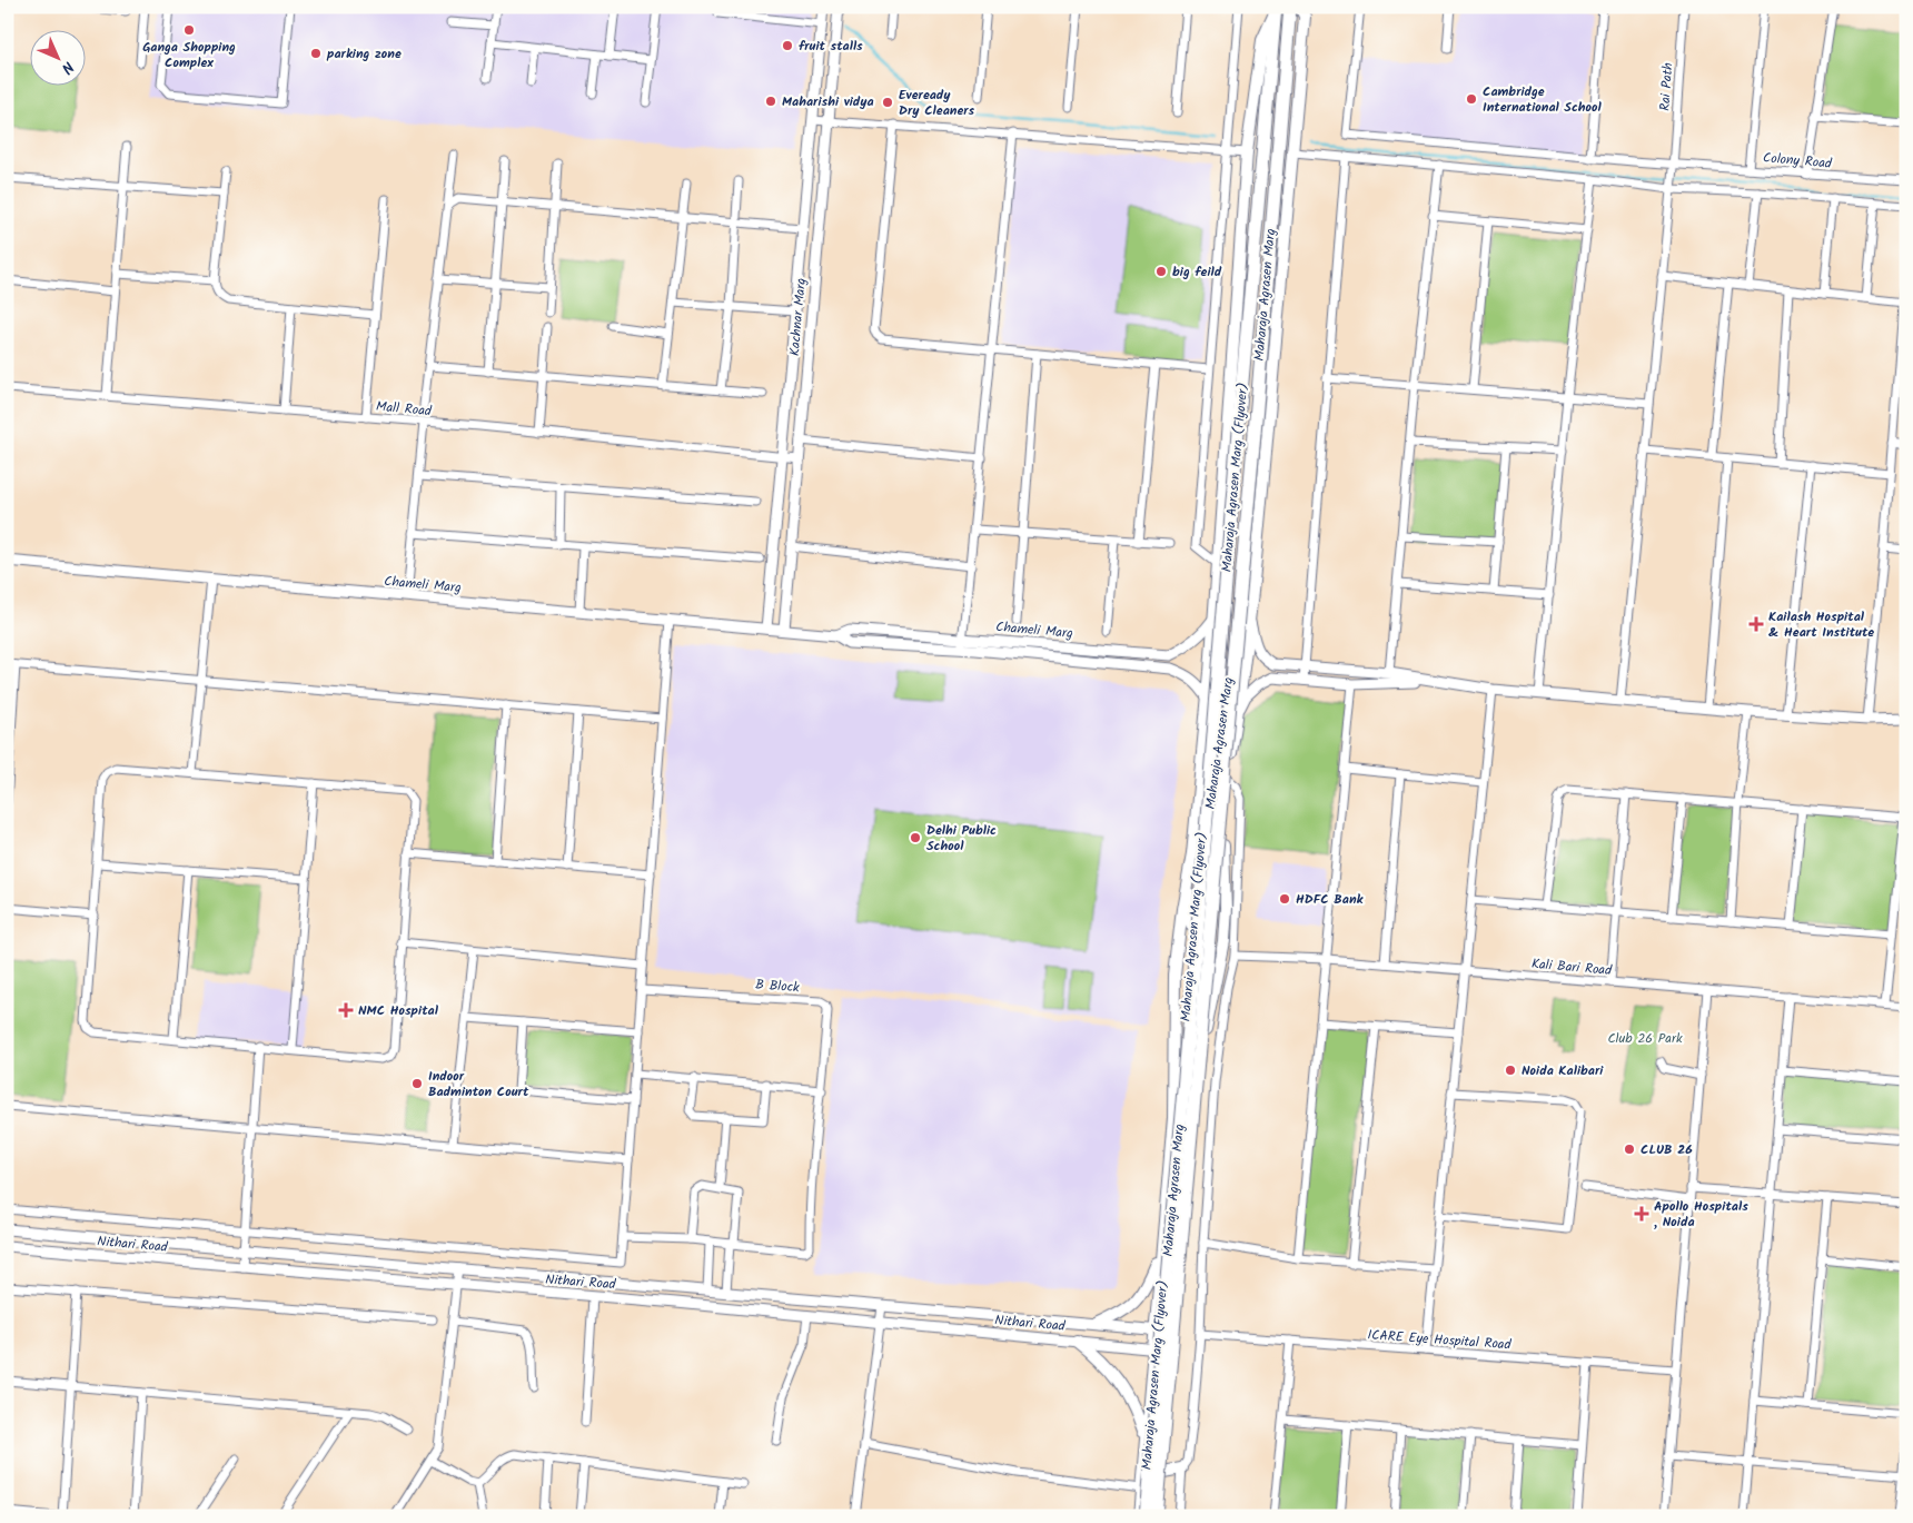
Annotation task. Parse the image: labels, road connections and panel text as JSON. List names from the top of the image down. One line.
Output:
{"streets":{"main road":["Maharaja Agrasen Marg","Maharaja Agrasen Marg (Flyover)"],"street":["Rai Path","Colony Road","Kachnar Marg","Mall Road","Chameli Marg","Kali Bari Road","B Block","Nithari Road","ICARE Eye Hospital Road"]},"crossings":[["Maharaja Agrasen Marg","Maharaja Agrasen Marg (Flyover)"],["Maharaja Agrasen Marg","Chameli Marg"],["Maharaja Agrasen Marg","Nithari Road"],["Kachnar Marg","Mall Road"],["Kachnar Marg","Chameli Marg"]],"parks":["Club 26 Park"],"places":{"other":["Ganga Shopping Complex","fruit stalls","parking zone","Cambridge International School","Maharishi vidya","Eveready Dry Cleaners","big feild","Delhi Public School","HDFC Bank","Noida Kalibari","Indoor Badminton Court","CLUB 26"],"health":["Kailash Hospital & Heart Institute","NMC Hospital","Apollo Hospitals , Noida"]},"north":"bottom right"}
